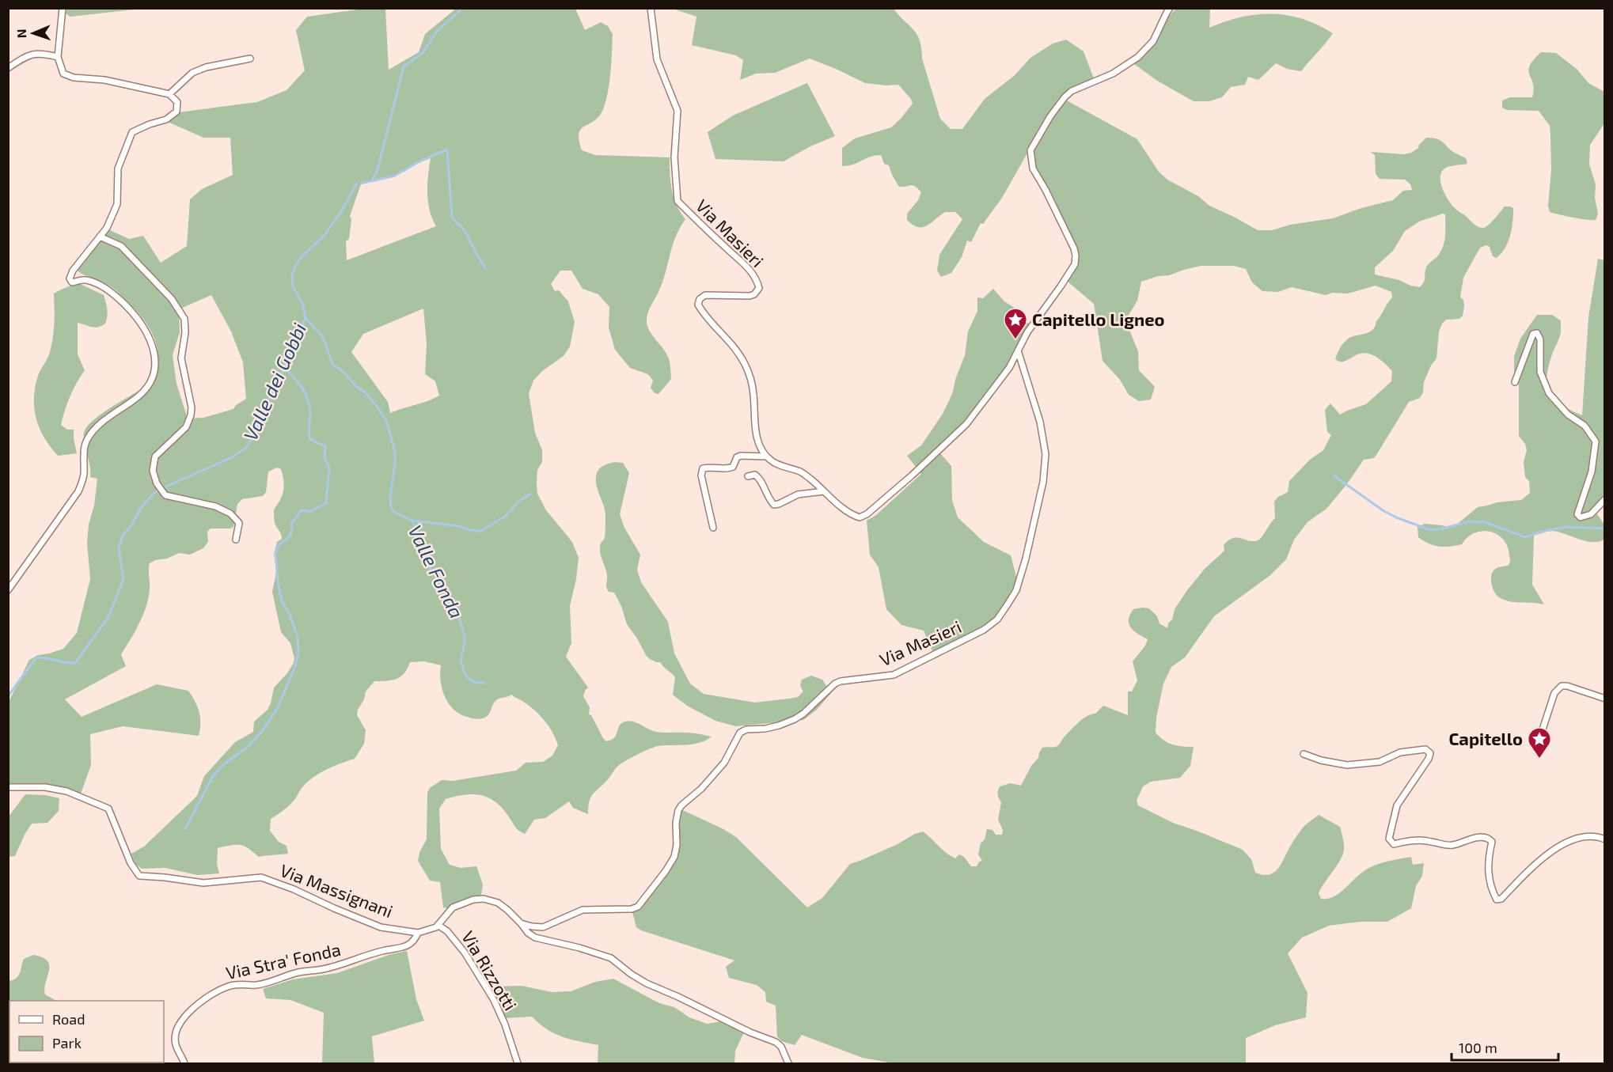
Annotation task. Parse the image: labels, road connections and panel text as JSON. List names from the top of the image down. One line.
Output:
{"streets":{"street":["Via Masieri","Via Massignani","Via Stra' Fonda","Via Rizzotti"]},"crossings":[["Via Massignani","Via Stra' Fonda"],["Via Stra' Fonda","Via Rizzotti"]],"water":["Valle dei Gobbi","Valle Fonda"],"places":{"place":["Capitello Ligneo","Capitello"]},"legend":["Road","Park"],"scale_bar":"100 m","north":"left"}
